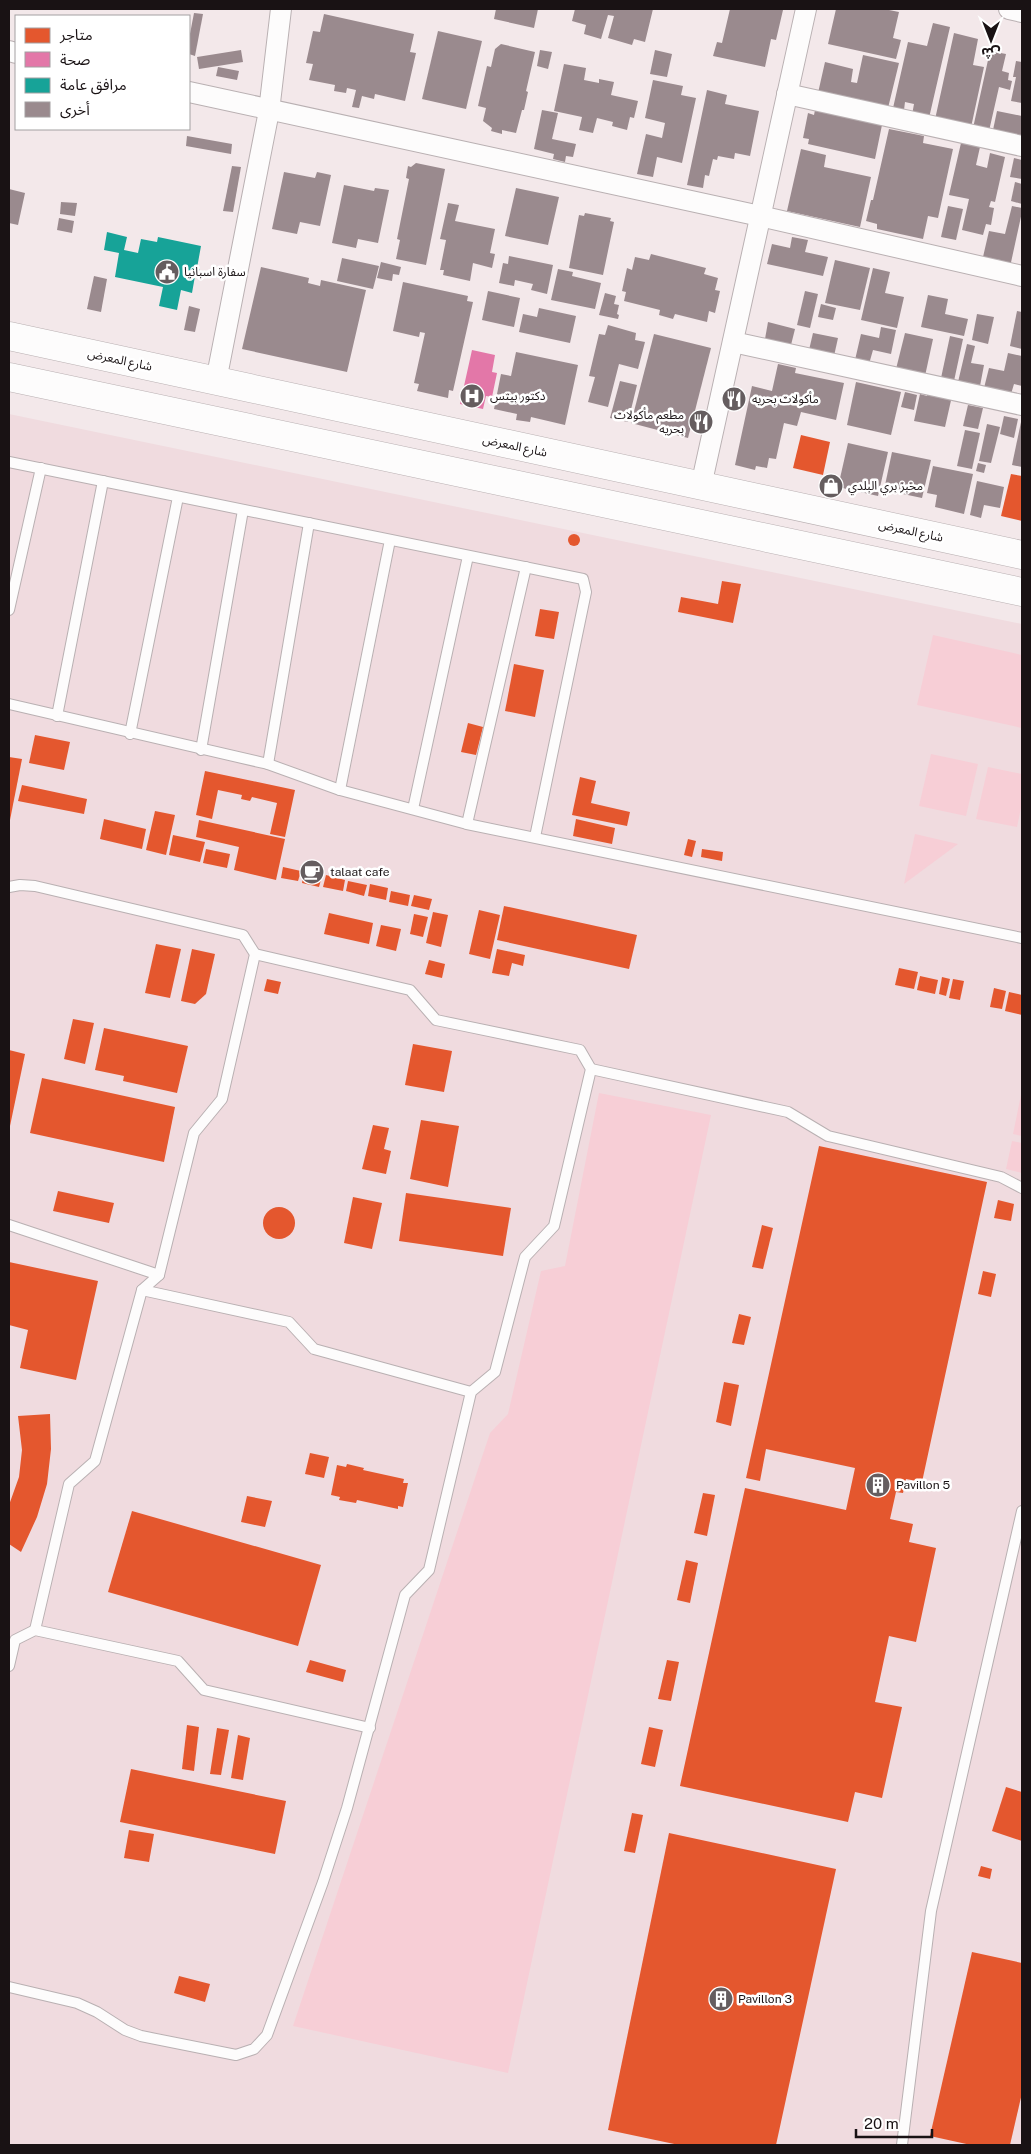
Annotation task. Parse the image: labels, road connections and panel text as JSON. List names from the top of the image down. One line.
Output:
{"streets":{"main road":["شارع المعرض"]},"places":{"public building":["سفارة اسبانيا"],"hospital":["دكتور بيتس"],"restaurant":["مأكولات بحريه","مطعم مأكولات بحريه"],"shop":["مخبز بري البلدي"],"cafe":["talaat cafe"],"building":["Pavillon 5","Pavillon 3"]},"legend":["متاجر","صحة","مرافق عامة","أخرى"],"scale_bar":"20 m","north":"bottom"}
